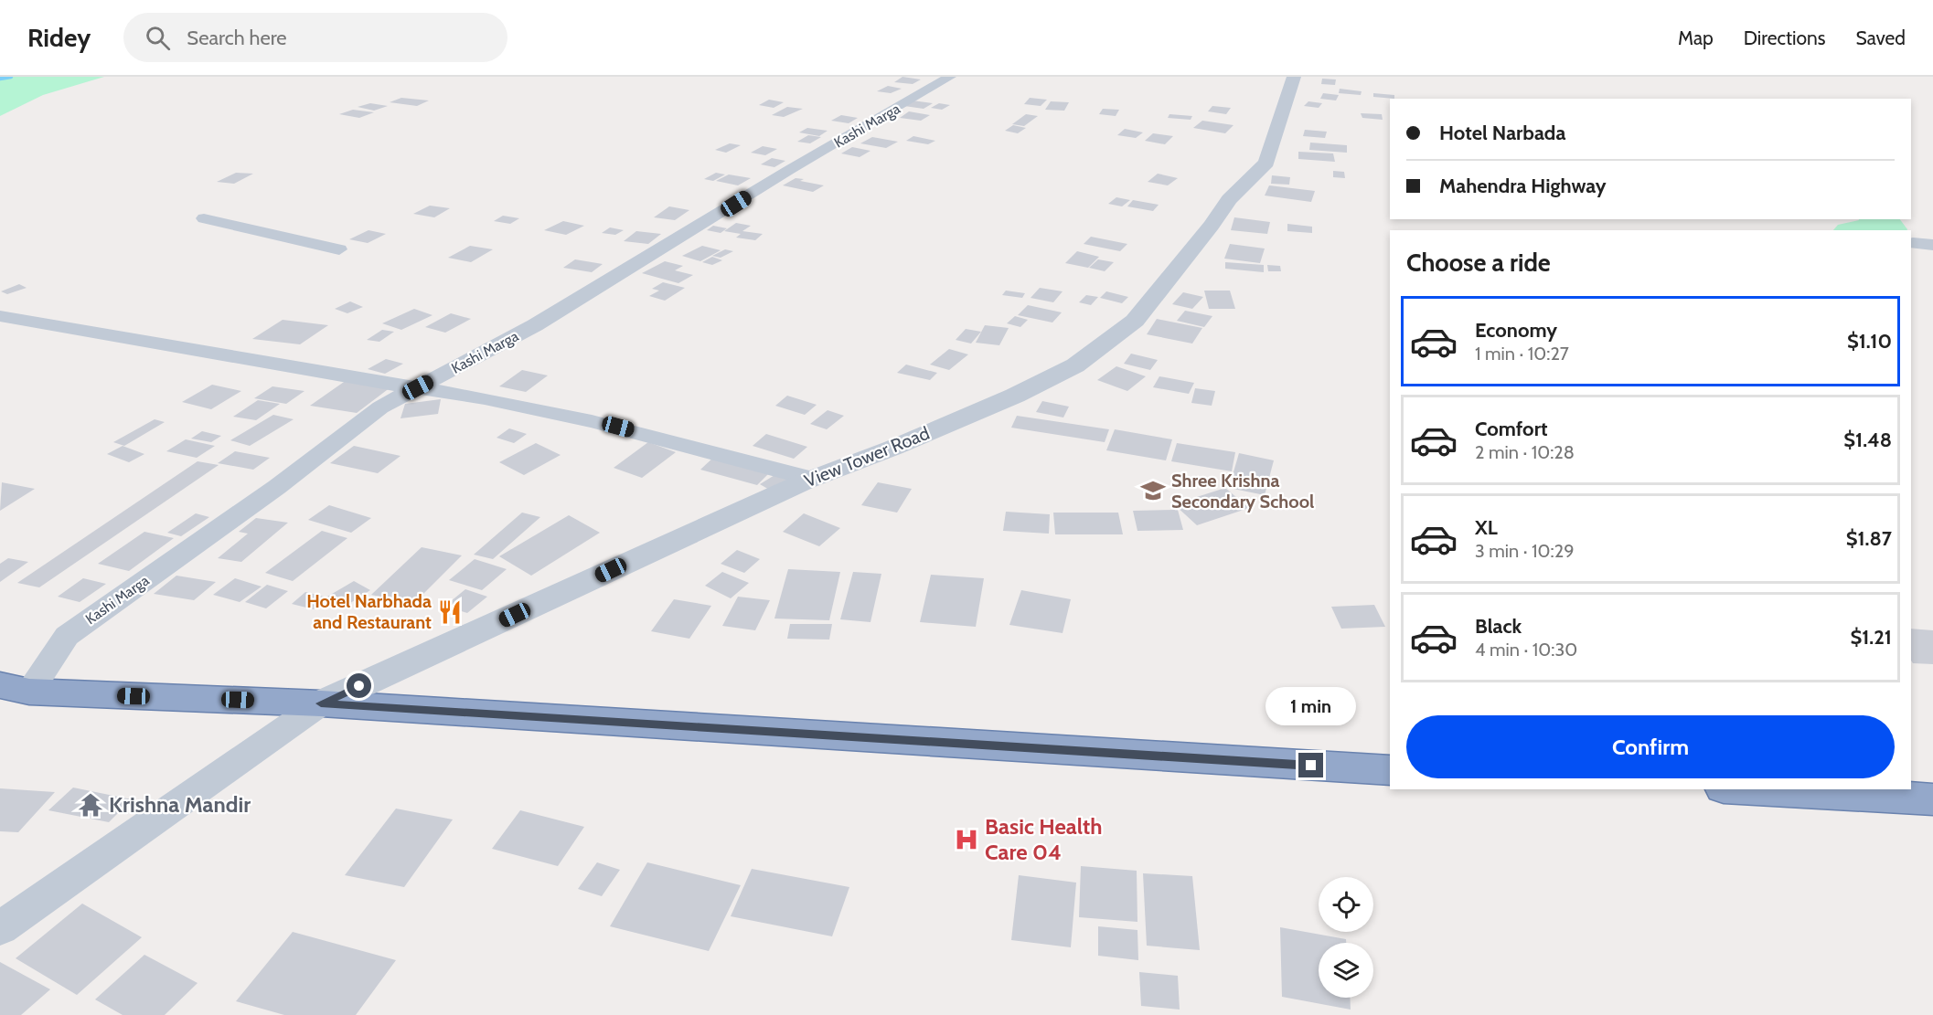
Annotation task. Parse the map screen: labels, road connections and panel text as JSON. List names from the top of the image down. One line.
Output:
{"streets":{"street":["Kashi Marga","View Tower Road"]},"places":{"school or university":["Shree Krishna Secondary School"],"restaurant":["Hotel Narbhada and Restaurant"],"temple":["Krishna Mandir"],"hospital":["Basic Health Care 04"]},"page":{"header":"Ridey","search":"Search here","nav":["Map","Directions","Saved"],"banner":["Hotel Narbada","Mahendra Highway"],"heading":"Choose a ride","list":[{"name":"Economy","note":"1 min · 10:27","value":"$1.10"},{"name":"Comfort","note":"2 min · 10:28","value":"$1.48"},{"name":"XL","note":"3 min · 10:29","value":"$1.87"},{"name":"Black","note":"4 min · 10:30","value":"$1.21"}],"bubble":"1 min","buttons":"Confirm"}}
